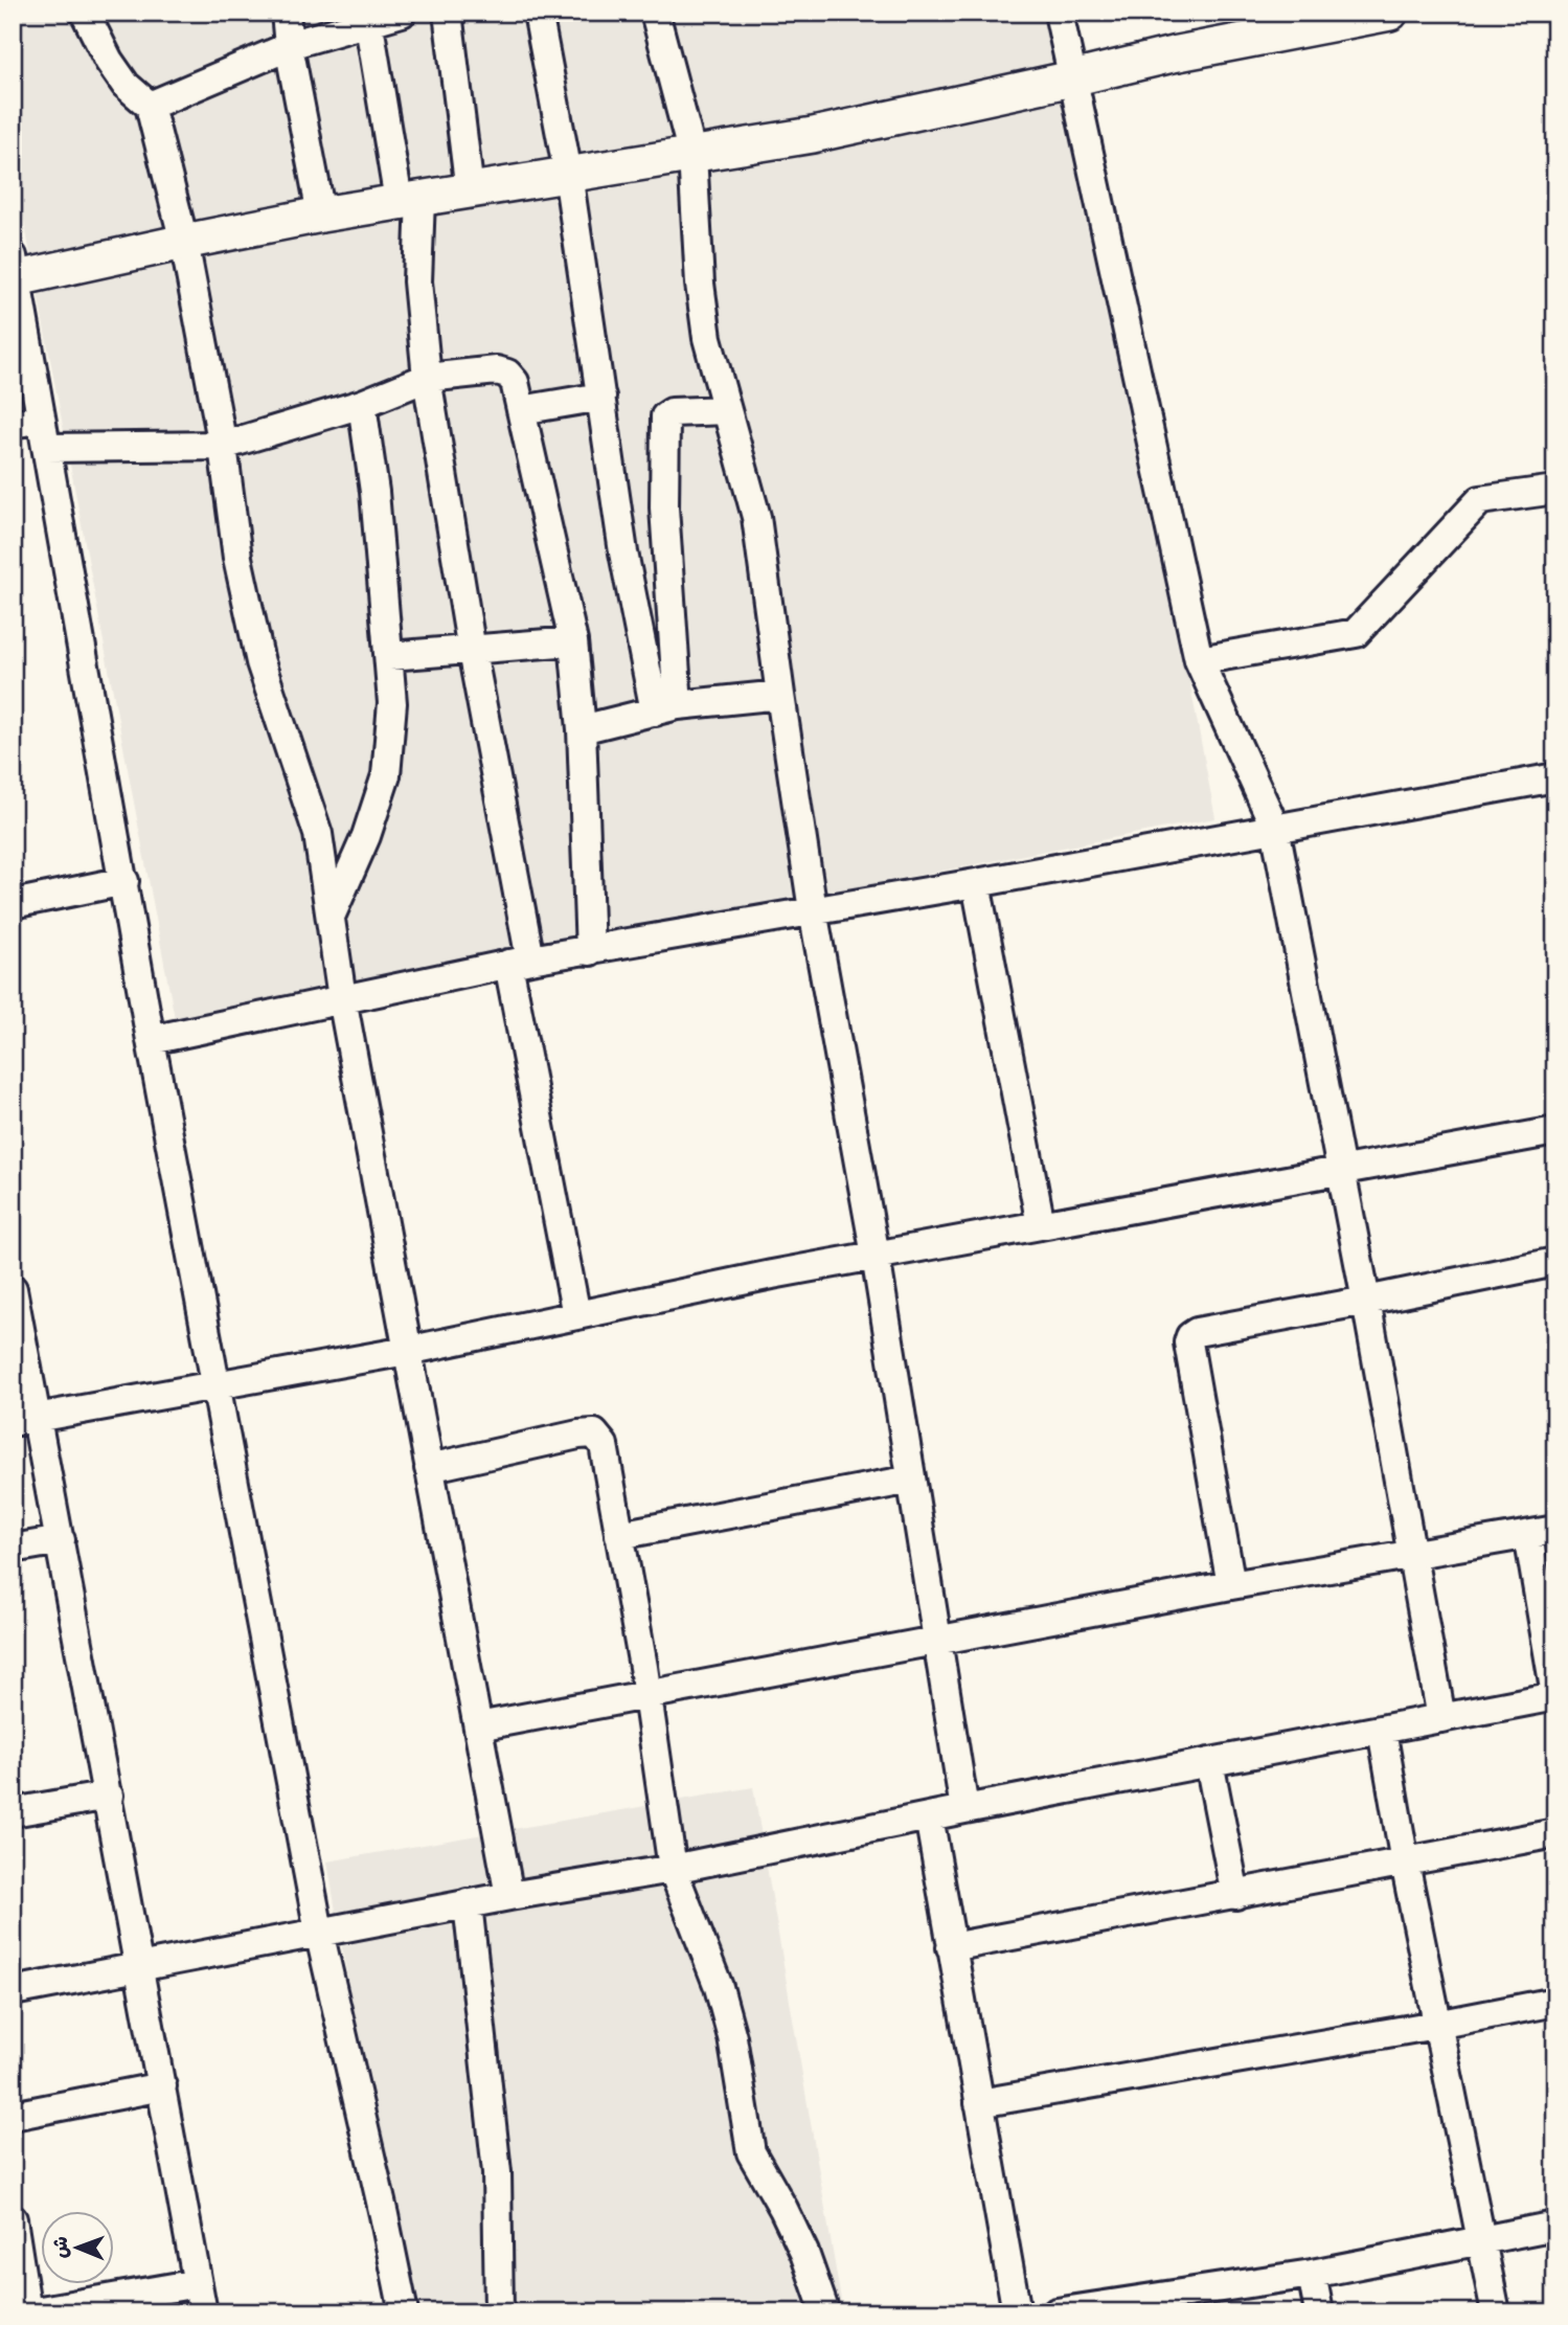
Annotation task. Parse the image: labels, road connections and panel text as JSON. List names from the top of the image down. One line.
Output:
{"north":"left"}
